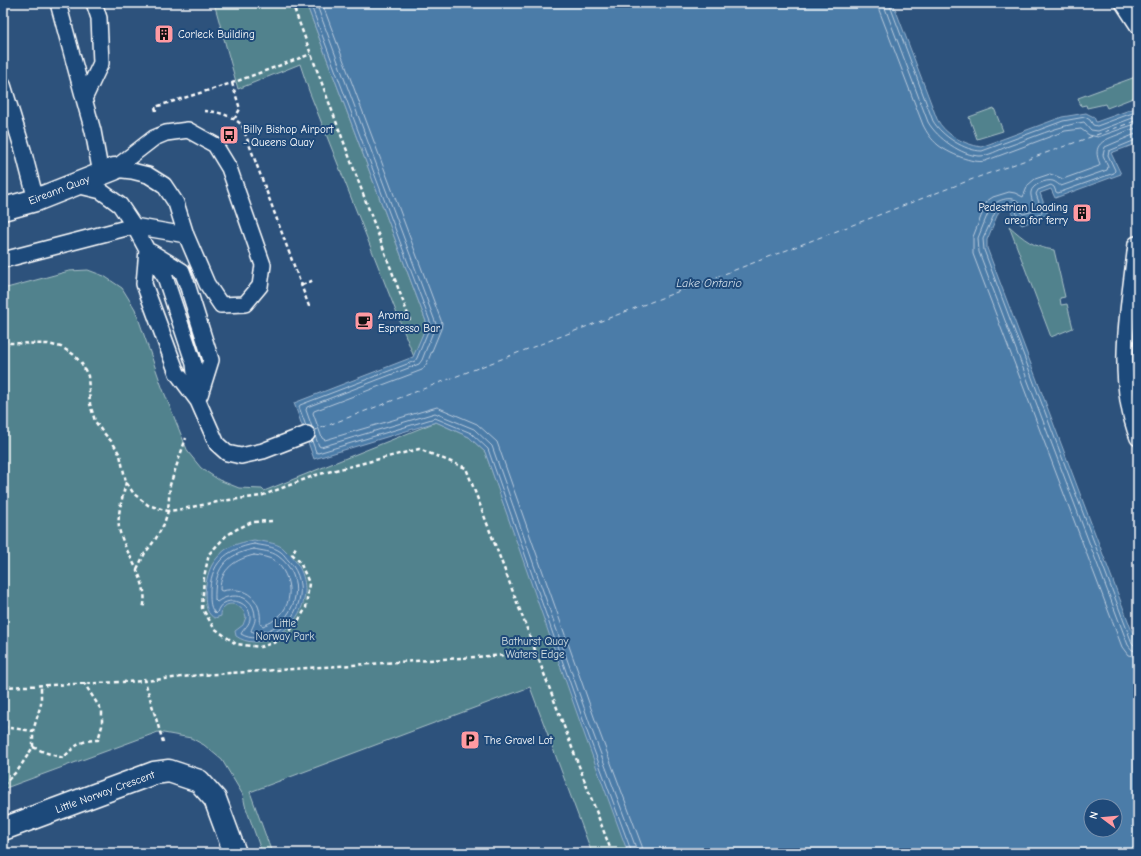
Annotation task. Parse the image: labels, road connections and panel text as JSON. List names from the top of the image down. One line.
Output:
{"streets":{"street":["Eireann Quay","Little Norway Crescent"]},"water":["Lake Ontario"],"parks":["Little Norway Park","Bathurst Quay Waters Edge"],"places":{"building":["Corleck Building","Pedestrian Loading area for ferry"],"bus stop":["Billy Bishop Airport - Queens Quay"],"cafe":["Aroma Espresso Bar"],"parking":["The Gravel Lot"]},"north":"left"}
